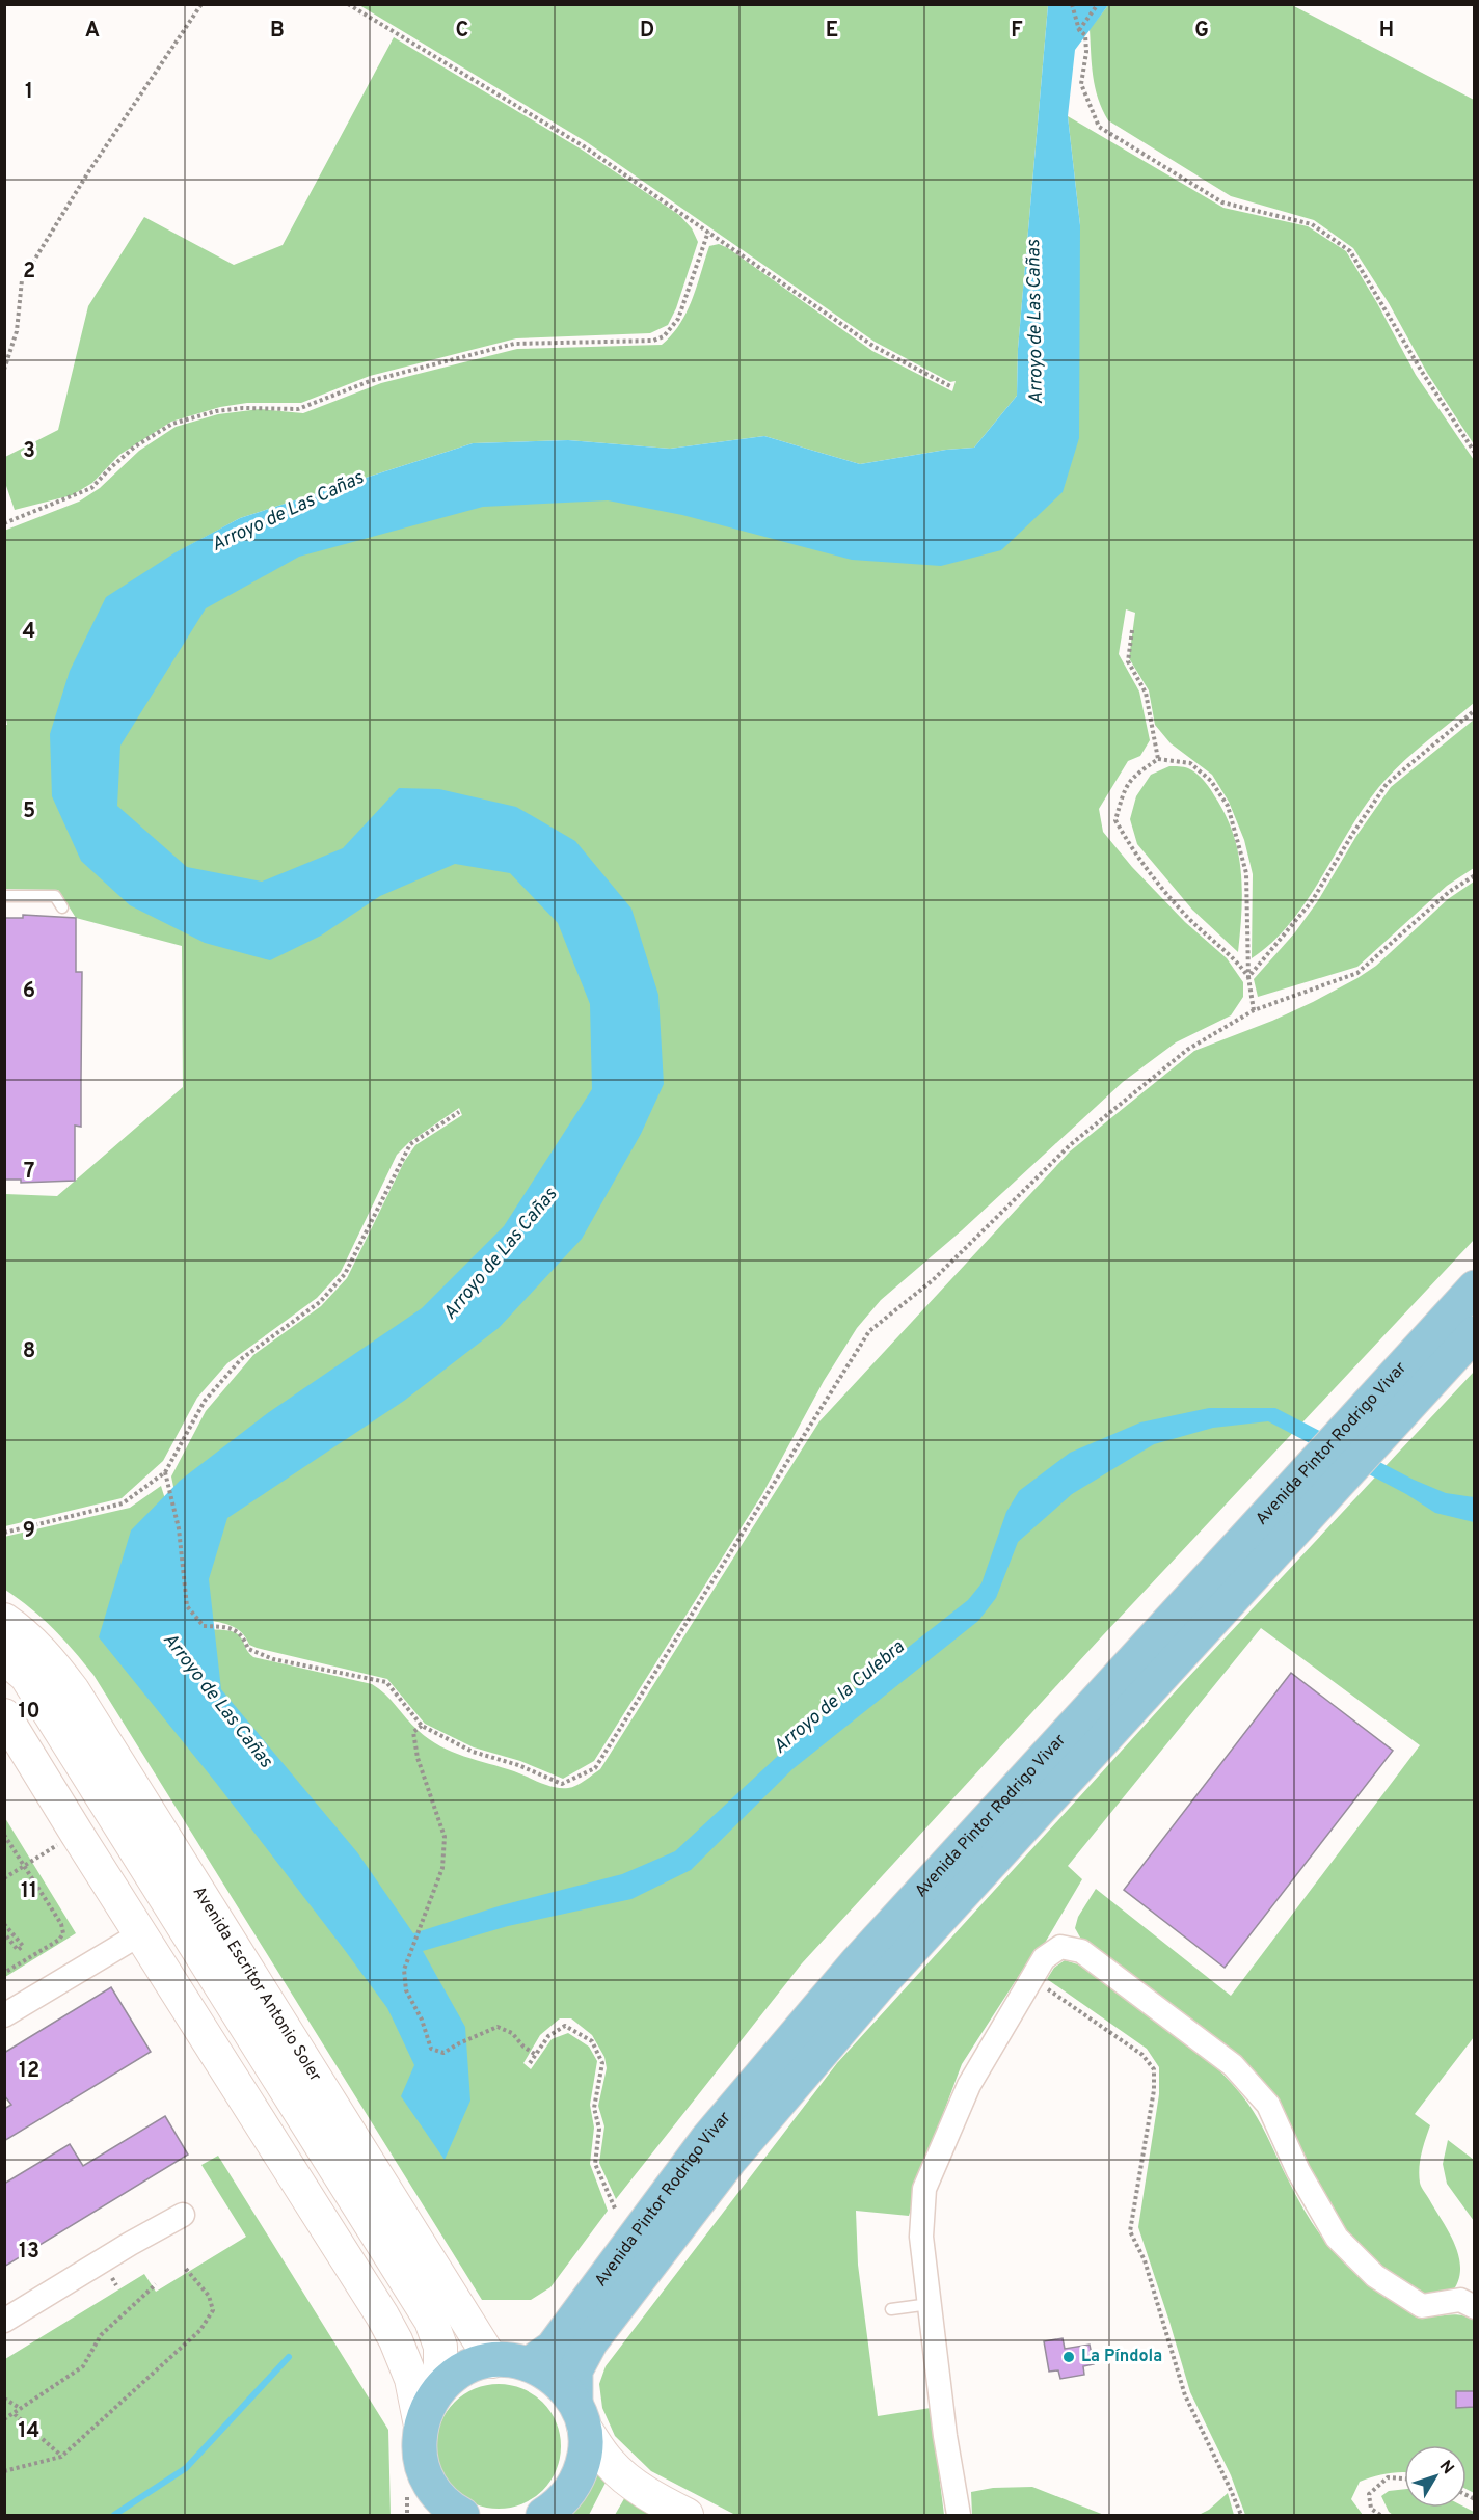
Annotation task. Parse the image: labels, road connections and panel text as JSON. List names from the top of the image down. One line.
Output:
{"streets":{"main road":["Avenida Pintor Rodrigo Vivar"],"street":["Avenida Escritor Antonio Soler"]},"water":["Arroyo de Las Cañas","Arroyo de la Culebra"],"places":["La Píndola"],"north":"top right","grid":{"columns":["A","B","C","D","E","F","G","H"],"rows":["1","2","3","4","5","6","7","8","9","10","11","12","13","14"]}}
